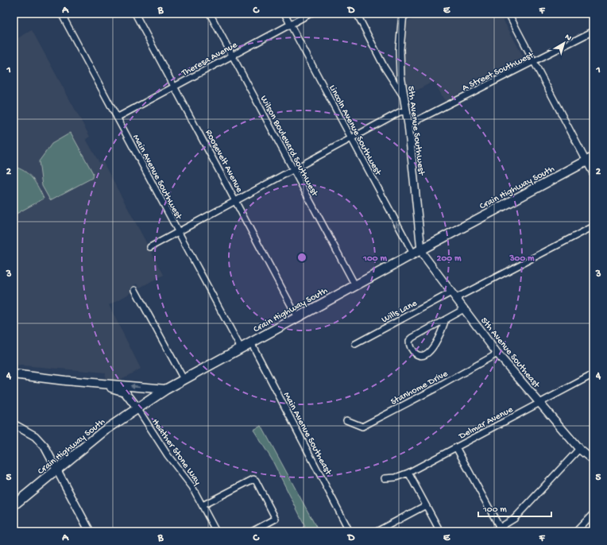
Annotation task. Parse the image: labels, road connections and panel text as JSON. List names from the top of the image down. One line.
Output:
{"streets":{"main road":["Crain Highway South"],"street":["Theresa Avenue","A Street Southwest","Lincoln Avenue Southwest","5th Avenue Southwest","Wilson Boulevard Southwest","Roosevelt Avenue","Main Avenue Southwest","Wills Lane","5th Avenue Southeast","Stanhome Drive","Delmar Avenue","Main Avenue Southeast","Heather Stone Way"]},"crossings":[["Theresa Avenue","Lincoln Avenue Southwest"],["Theresa Avenue","Wilson Boulevard Southwest"],["Theresa Avenue","Roosevelt Avenue"],["Theresa Avenue","Main Avenue Southwest"],["A Street Southwest","5th Avenue Southwest"],["Lincoln Avenue Southwest","Crain Highway South"],["5th Avenue Southwest","Crain Highway South"],["5th Avenue Southwest","5th Avenue Southeast"],["Wilson Boulevard Southwest","Crain Highway South"],["Roosevelt Avenue","Crain Highway South"],["Main Avenue Southwest","Crain Highway South"],["Crain Highway South","5th Avenue Southeast"],["Crain Highway South","Main Avenue Southeast"],["Crain Highway South","Heather Stone Way"],["Wills Lane","5th Avenue Southeast"],["5th Avenue Southeast","Stanhome Drive"],["5th Avenue Southeast","Delmar Avenue"]],"one_way":["Lincoln Avenue Southwest"],"scale_bar":"100 m","north":"top right","grid":{"columns":["A","B","C","D","E","F"],"rows":["1","2","3","4","5"]},"rings":["100 m","200 m","300 m"]}
